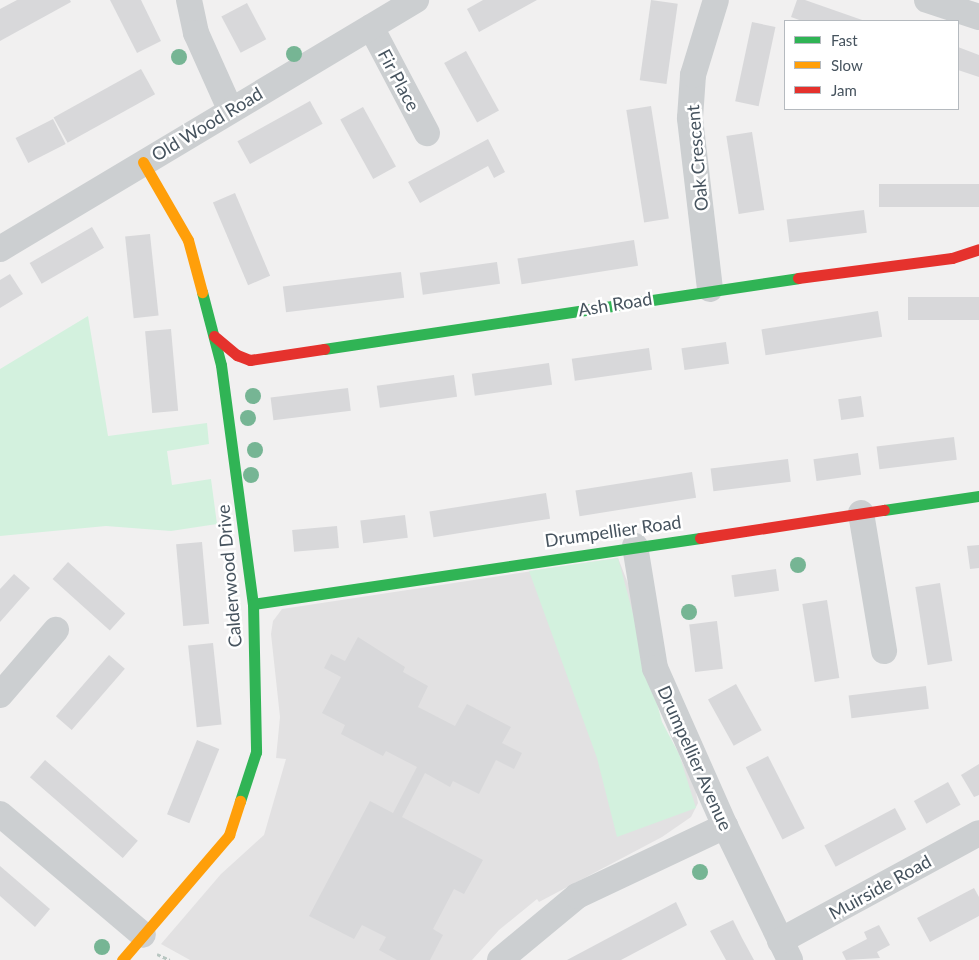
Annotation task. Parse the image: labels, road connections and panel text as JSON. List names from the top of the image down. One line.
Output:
{"streets":{"street":["Fir Place","Old Wood Road","Oak Crescent","Ash Road","Drumpellier Road","Calderwood Drive","Drumpellier Avenue","Muirside Road"]},"crossings":[["Fir Place","Old Wood Road"],["Old Wood Road","Calderwood Drive"],["Oak Crescent","Ash Road"],["Drumpellier Road","Calderwood Drive"],["Drumpellier Road","Drumpellier Avenue"],["Drumpellier Avenue","Muirside Road"]],"legend":["Fast","Slow","Jam"]}
